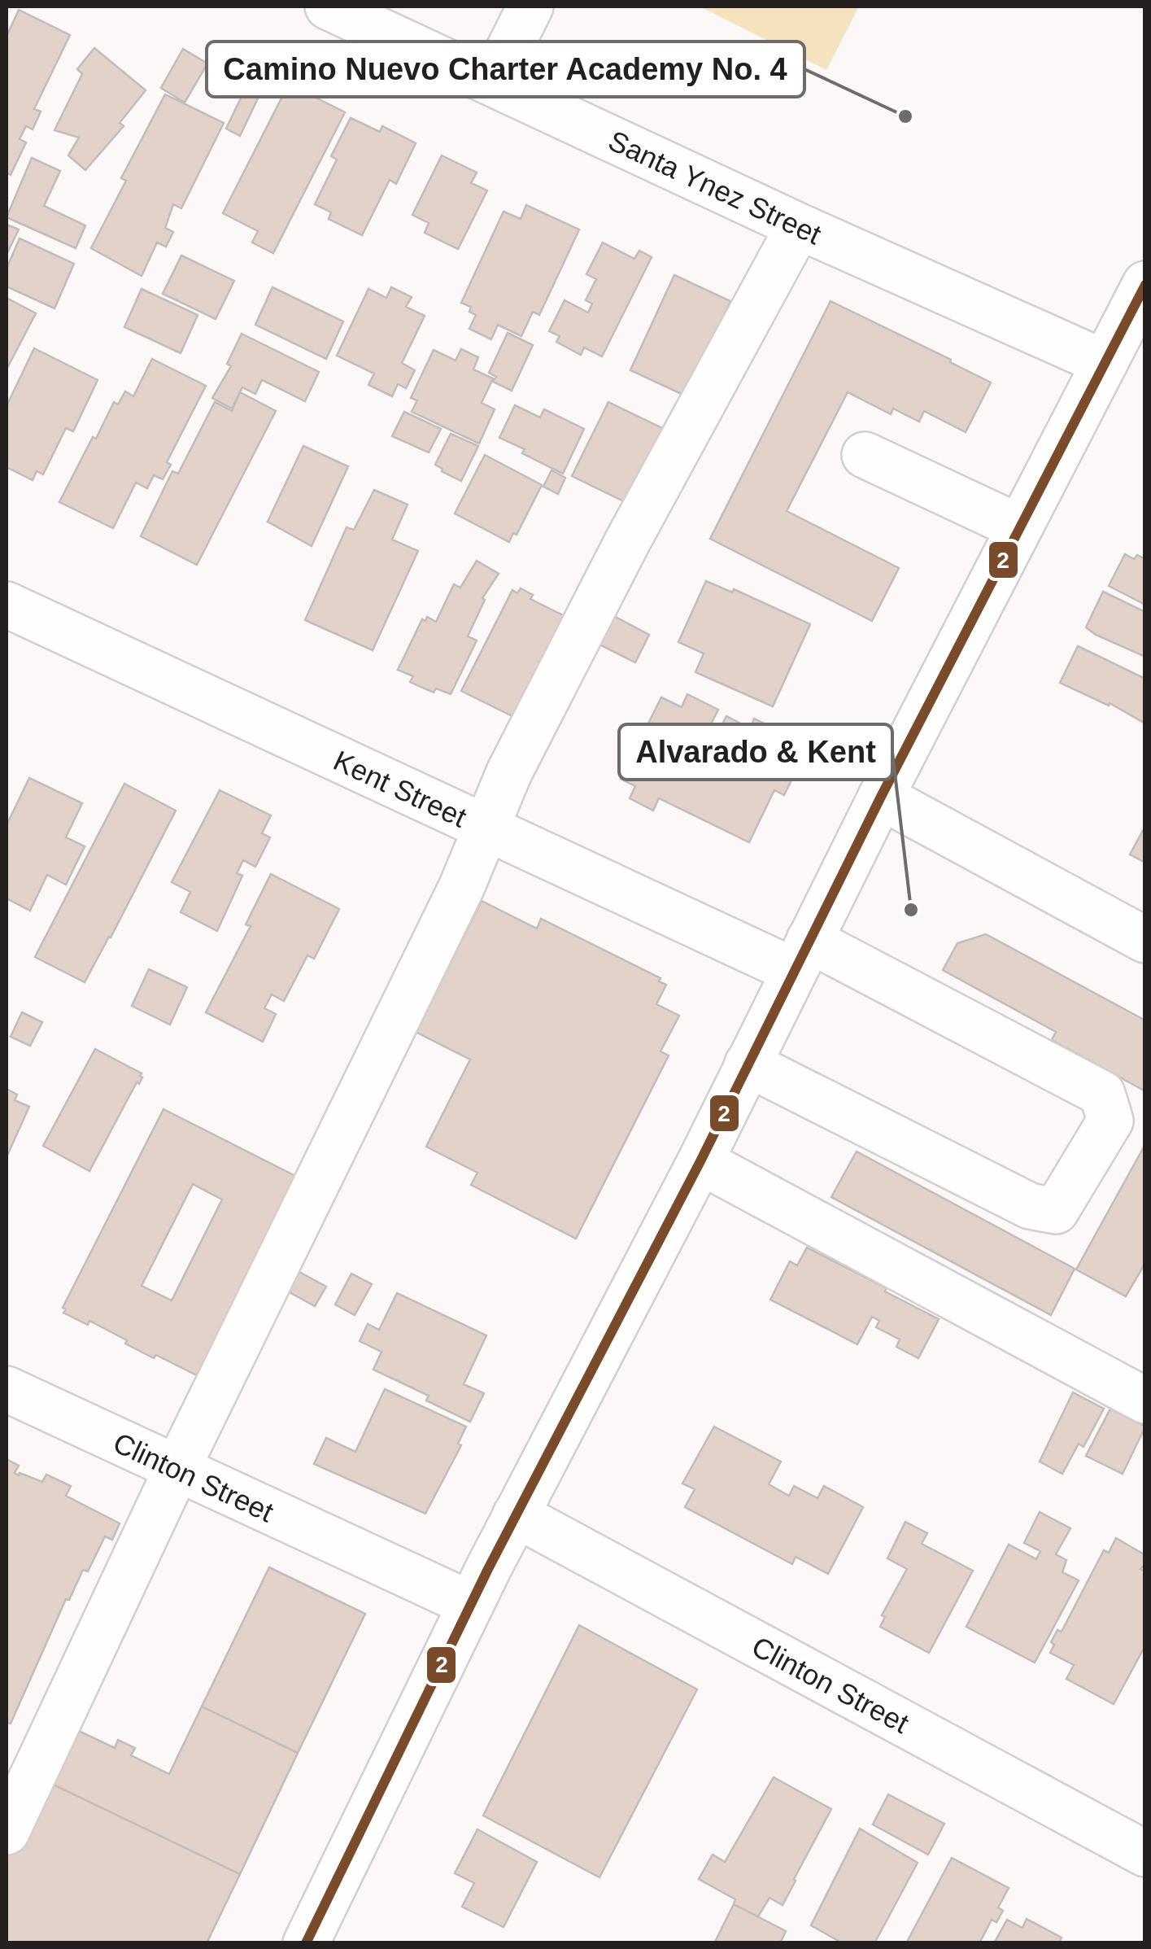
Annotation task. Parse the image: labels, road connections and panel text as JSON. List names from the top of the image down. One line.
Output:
{"streets":{"street":["Santa Ynez Street","Kent Street","Clinton Street"]},"places":["Camino Nuevo Charter Academy No. 4","Alvarado & Kent"],"lines":["transit line 2"]}
